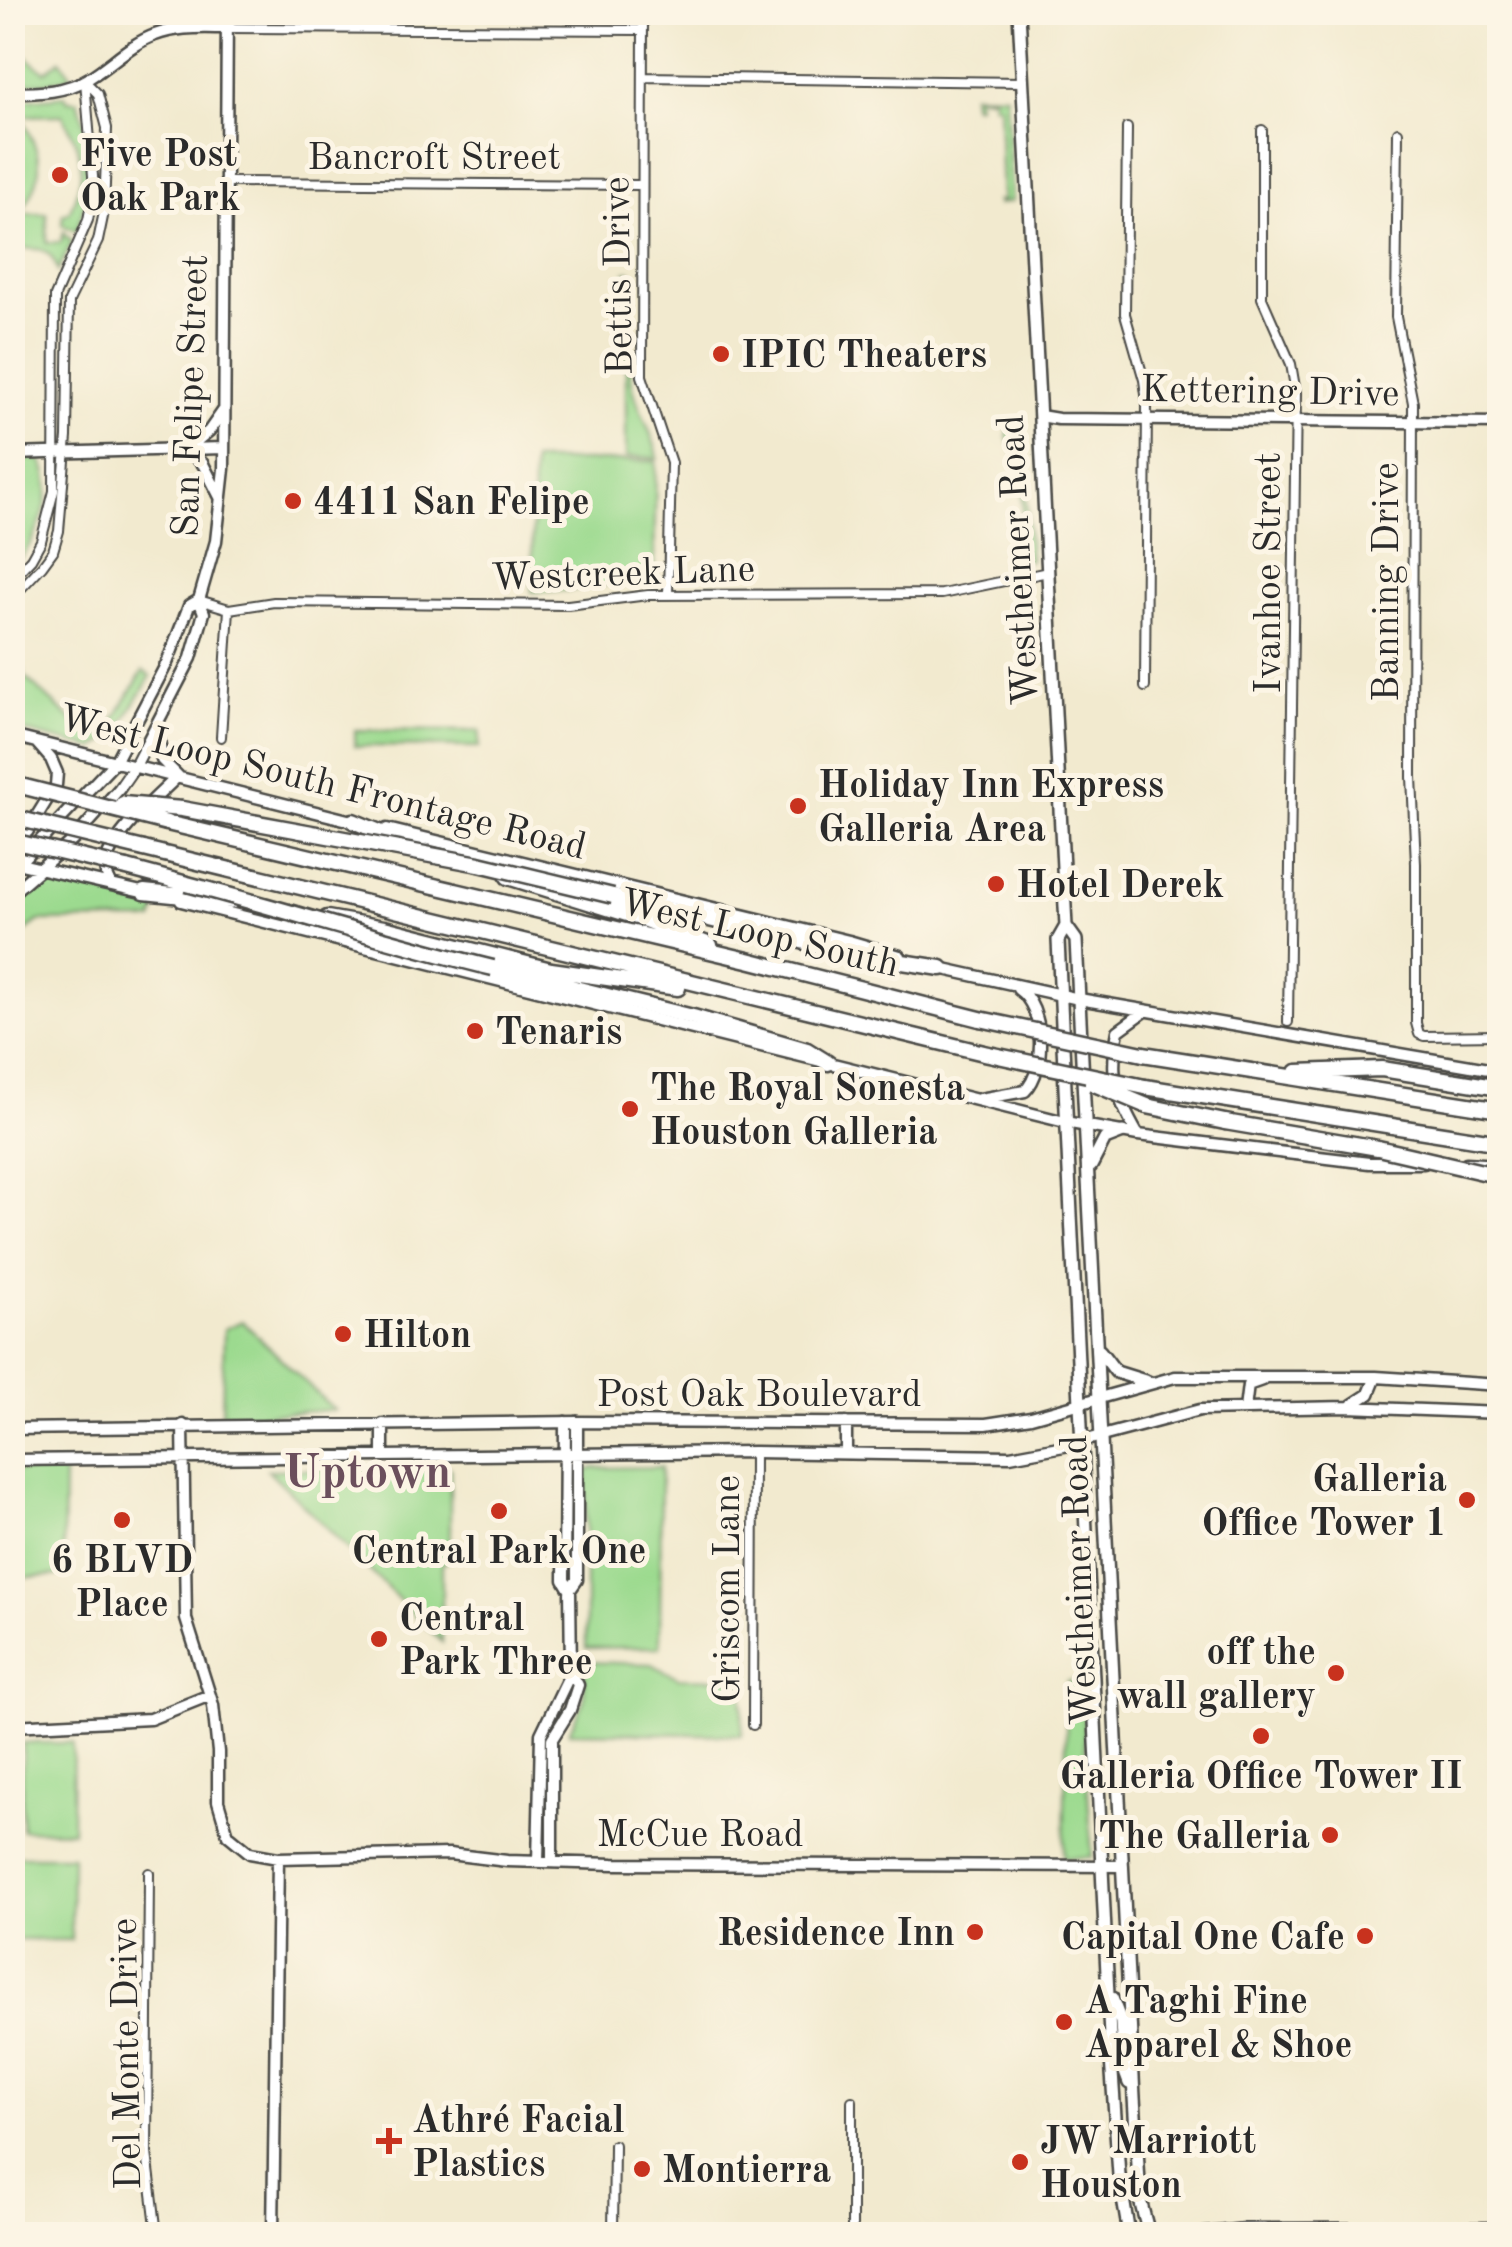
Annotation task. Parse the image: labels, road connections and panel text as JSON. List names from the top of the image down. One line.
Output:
{"streets":{"highway":["West Loop South"],"main road":["Kettering Drive","San Felipe Street","Westheimer Road","West Loop South Frontage Road","Post Oak Boulevard","McCue Road"],"street":["Bancroft Street","Bettis Drive","Westcreek Lane","Ivanhoe Street","Banning Drive","Griscom Lane","Del Monte Drive"]},"crossings":[["Bancroft Street","Bettis Drive"],["Bancroft Street","San Felipe Street"],["Bettis Drive","Westcreek Lane"],["Kettering Drive","Westheimer Road"],["Kettering Drive","Ivanhoe Street"],["Kettering Drive","Banning Drive"],["San Felipe Street","Westcreek Lane"],["San Felipe Street","West Loop South Frontage Road"],["Westheimer Road","Westcreek Lane"],["Westheimer Road","West Loop South Frontage Road"],["Westheimer Road","Post Oak Boulevard"],["Westheimer Road","McCue Road"],["Post Oak Boulevard","Griscom Lane"]],"districts":["Uptown"],"places":{"other":["Five Post Oak Park","IPIC Theaters","4411 San Felipe","Holiday Inn Express Galleria Area","Hotel Derek","Tenaris","The Royal Sonesta Houston Galleria","Hilton","Galleria Office Tower 1","Central Park One","6 BLVD Place","Central Park Three","off the wall gallery","Galleria Office Tower II","The Galleria","Residence Inn","Capital One Cafe","A Taghi Fine Apparel & Shoe","JW Marriott Houston","Montierra"],"health":["Athré Facial Plastics"]}}
